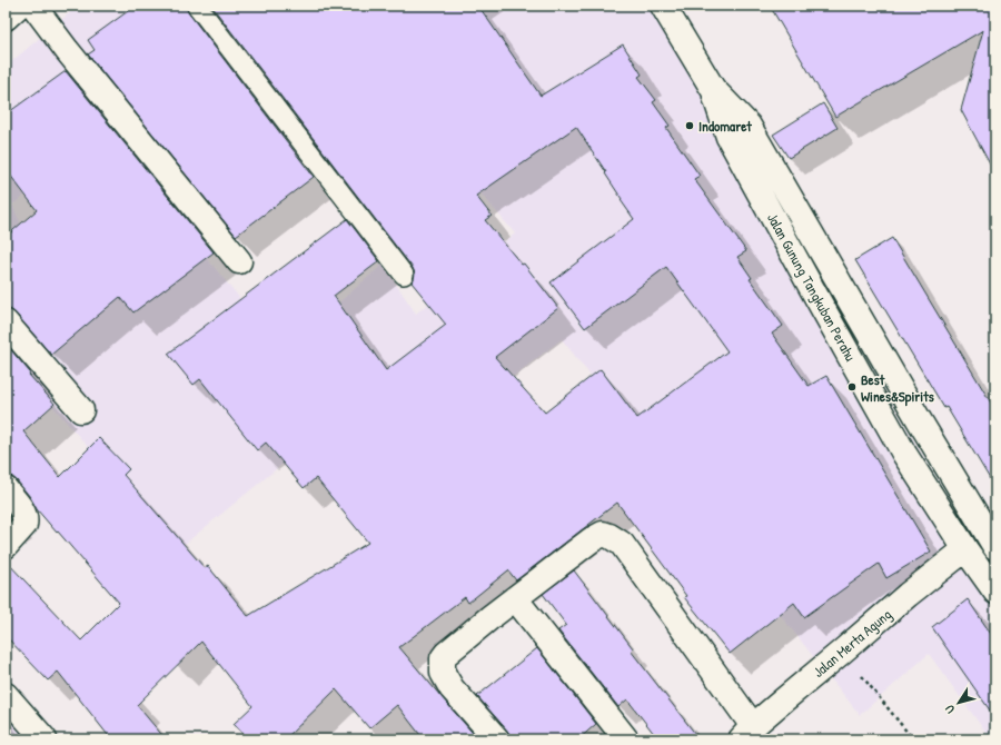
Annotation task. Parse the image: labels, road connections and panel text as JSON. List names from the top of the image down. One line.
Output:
{"streets":{"street":["Jalan Gunung Tangkuban Perahu","Jalan Merta Agung"]},"crossings":[["Jalan Gunung Tangkuban Perahu","Jalan Merta Agung"]],"places":["Indomaret","Best Wines&Spirits"],"north":"bottom left"}
